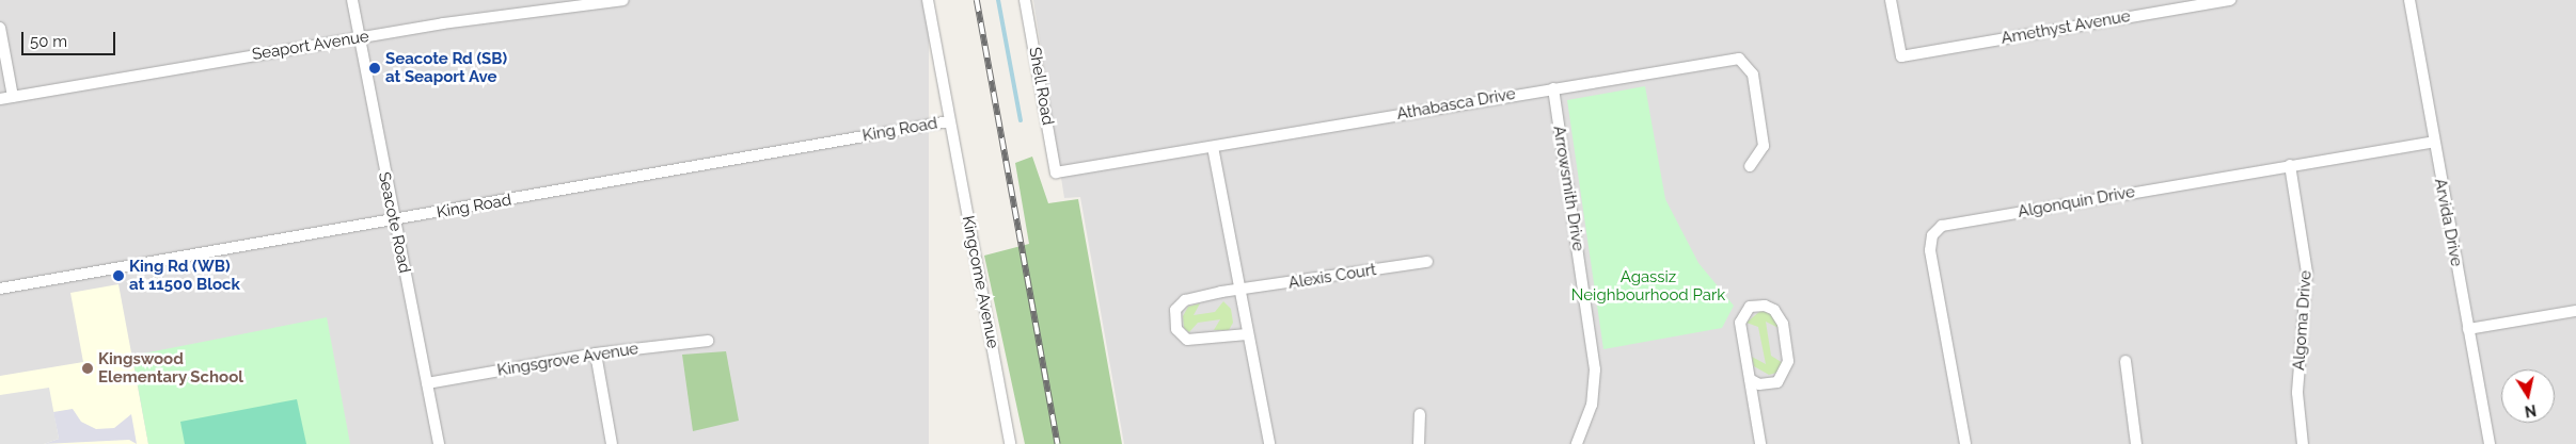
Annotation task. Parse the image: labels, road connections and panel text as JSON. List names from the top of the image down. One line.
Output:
{"streets":{"street":["Amethyst Avenue","Seaport Avenue","Shell Road","Athabasca Drive","King Road","Arrowsmith Drive","Algonquin Drive","Seacote Road","Arvida Drive","Alexis Court","Kingcome Avenue","Algoma Drive","Kingsgrove Avenue"]},"crossings":[["Seaport Avenue","Seacote Road"],["Shell Road","Athabasca Drive"],["Athabasca Drive","Arrowsmith Drive"],["King Road","Seacote Road"],["King Road","Kingcome Avenue"],["Algonquin Drive","Arvida Drive"],["Algonquin Drive","Algoma Drive"],["Seacote Road","Kingsgrove Avenue"]],"parks":["Agassiz Neighbourhood Park"],"places":["Seacote Rd (SB) at Seaport Ave","King Rd (WB) at 11500 Block","Kingswood Elementary School"],"scale_bar":"50 m","north":"bottom"}
